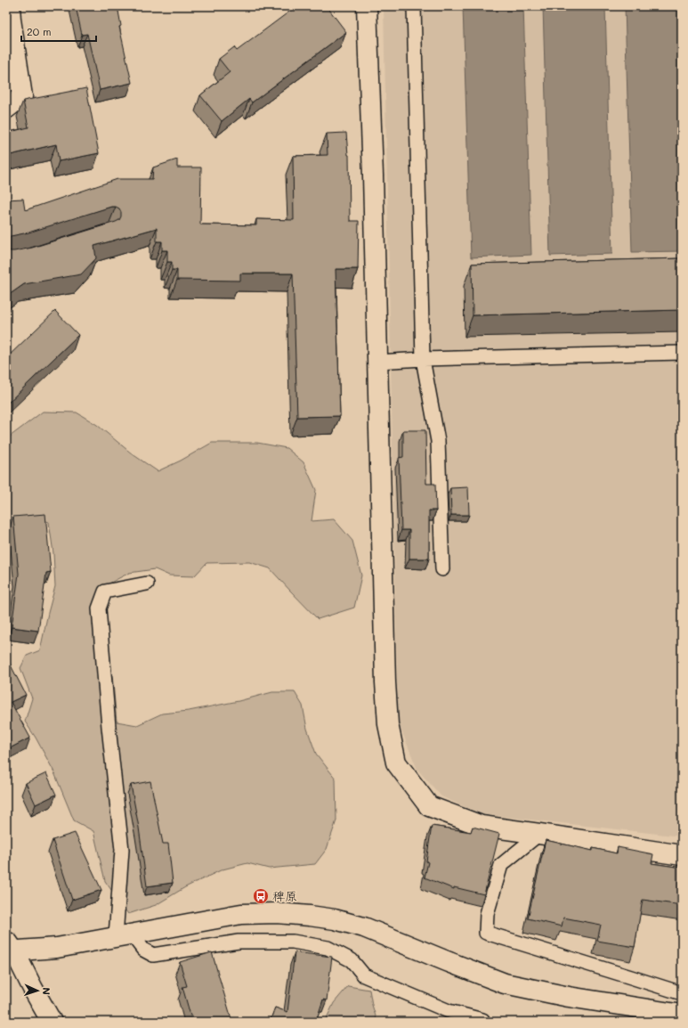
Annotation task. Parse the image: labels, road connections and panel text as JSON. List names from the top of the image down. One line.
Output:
{"places":{"bus stop":["稗原"]},"scale_bar":"20 m","north":"right"}
